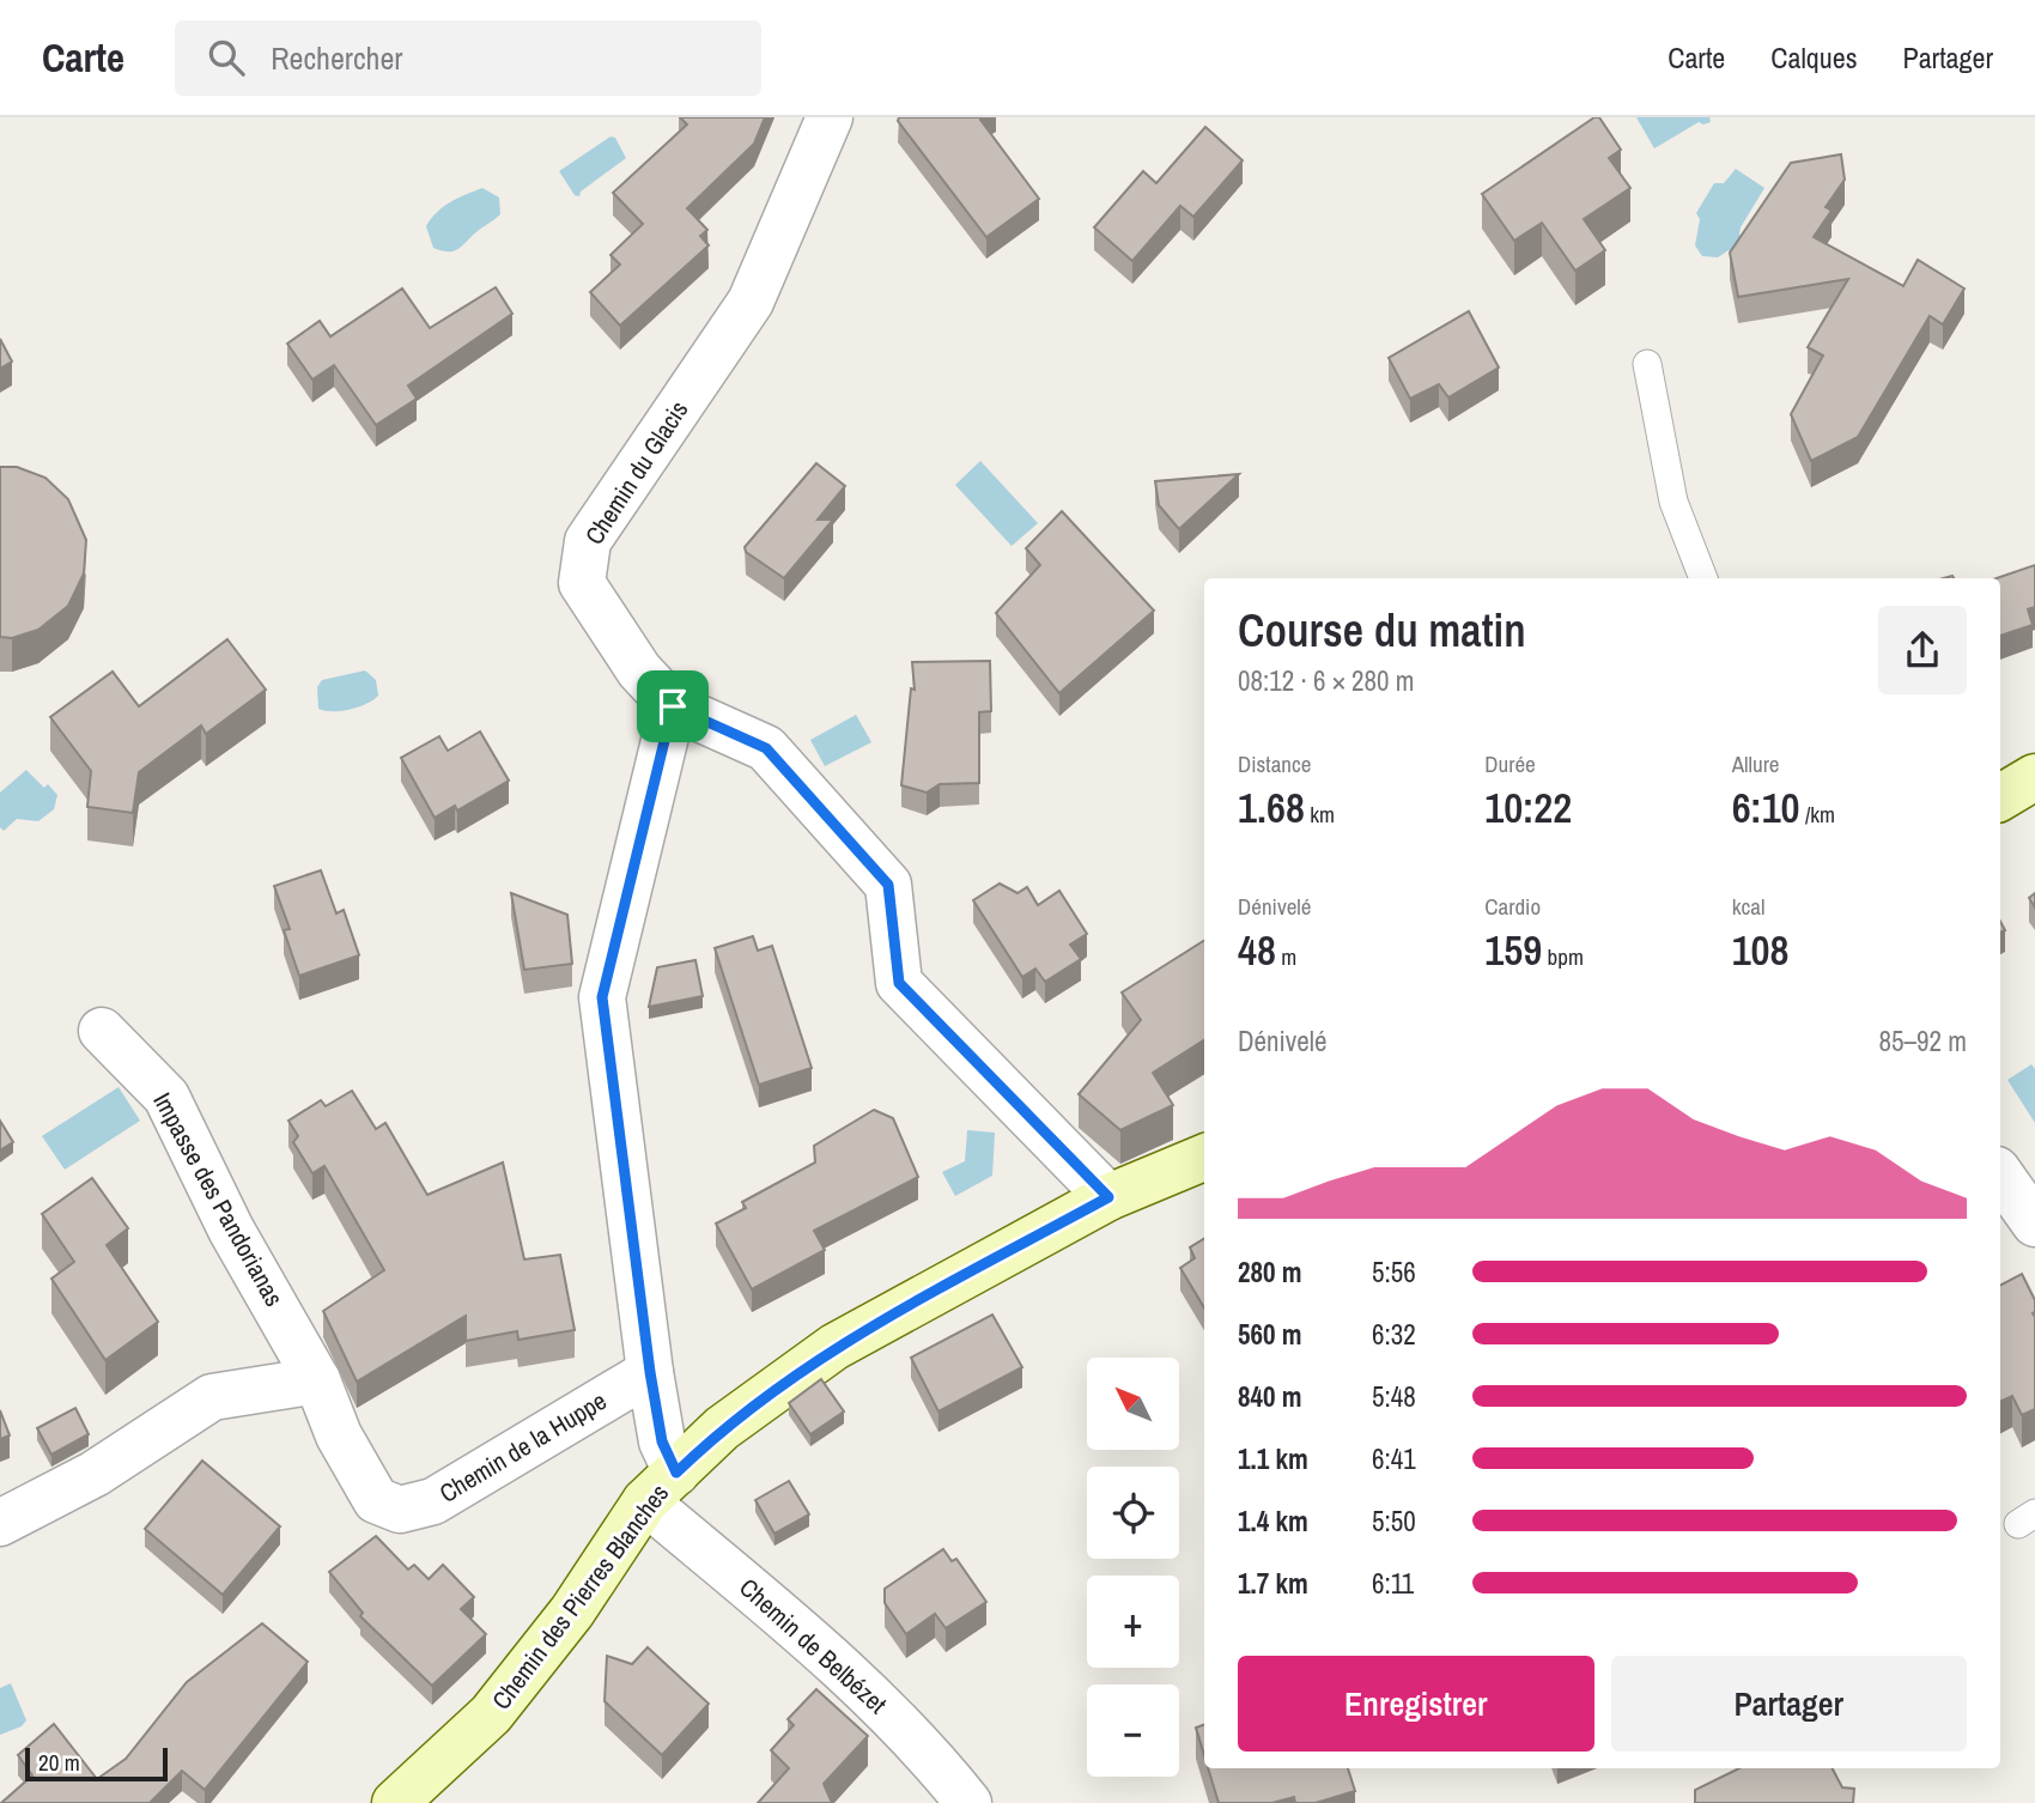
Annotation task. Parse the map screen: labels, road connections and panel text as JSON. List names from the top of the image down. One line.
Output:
{"streets":{"street":["Chemin du Glacis","Impasse des Pandorianas","Chemin de la Huppe","Chemin des Pierres Blanches","Chemin de Belbézet"]},"crossings":[["Impasse des Pandorianas","Chemin de la Huppe"],["Chemin des Pierres Blanches","Chemin de Belbézet"]],"scale_bar":"20 m","north":"top left","page":{"header":"Carte","search":"Rechercher","nav":["Carte","Calques","Partager"],"heading":["Course du matin","08:12 · 6 × 280 m"],"stats":[["Distance","1.68 km"],["Durée","10:22"],["Allure","6:10 /km"],["Dénivelé","48 m"],["Cardio","159 bpm"],["kcal","108"]],"chart":["Dénivelé","85–92 m"],"list":[{"name":"280 m","note":"5:56"},{"name":"560 m","note":"6:32"},{"name":"840 m","note":"5:48"},{"name":"1.1 km","note":"6:41"},{"name":"1.4 km","note":"5:50"},{"name":"1.7 km","note":"6:11"}],"map_buttons":["+","−"],"buttons":["Enregistrer","Partager"],"scale":"20 m"}}
